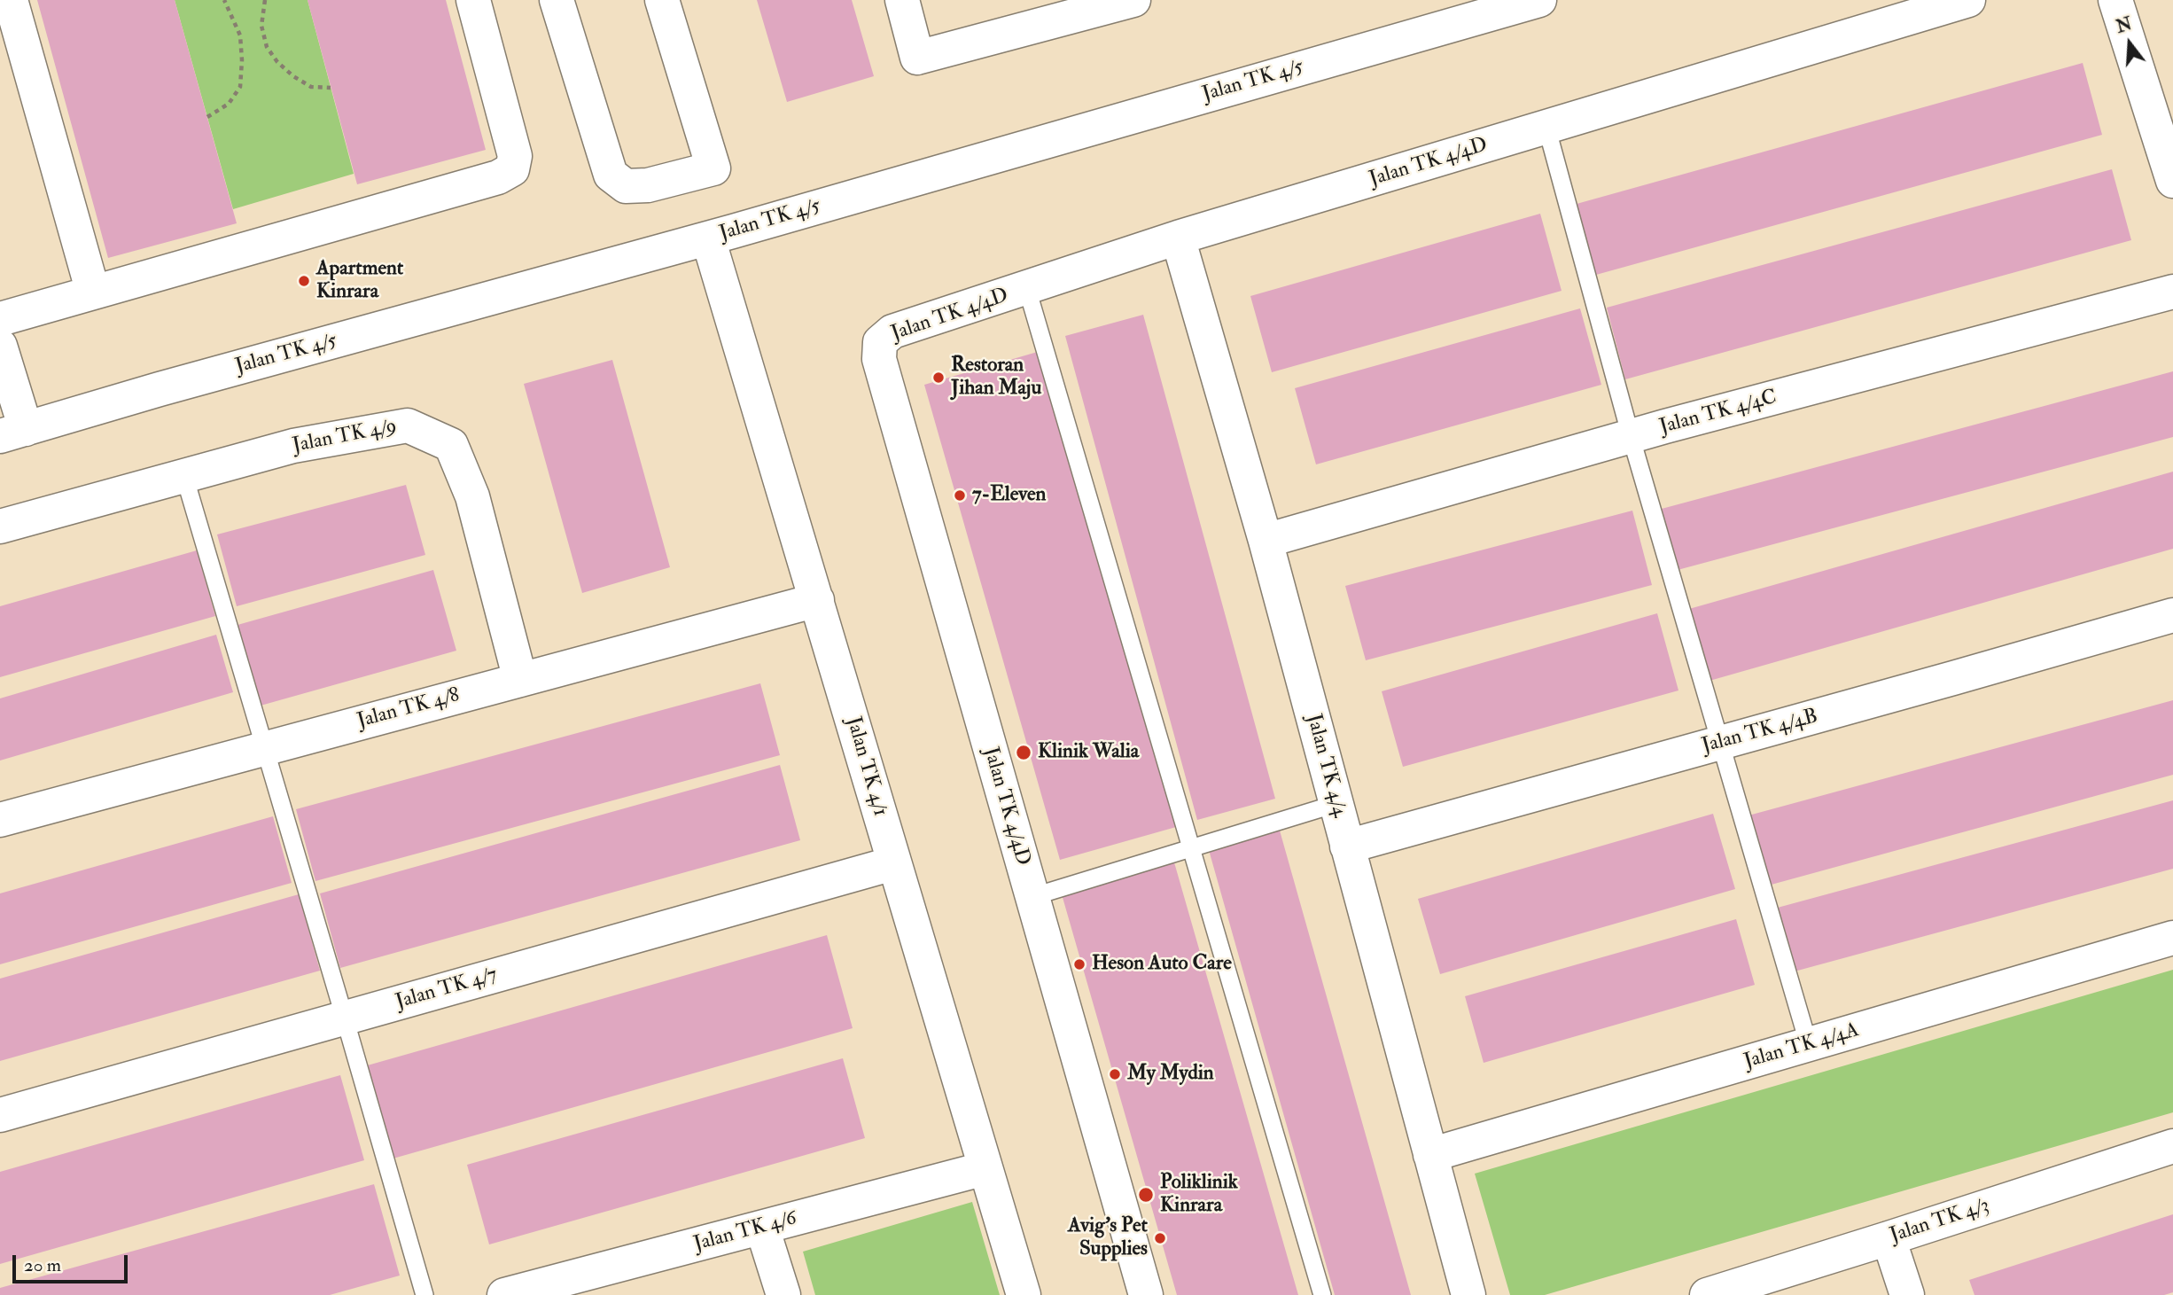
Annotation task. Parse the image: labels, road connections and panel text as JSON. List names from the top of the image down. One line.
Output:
{"streets":{"street":["Jalan TK 4/5","Jalan TK 4/4D","Jalan TK 4/4C","Jalan TK 4/9","Jalan TK 4/8","Jalan TK 4/4B","Jalan TK 4/4","Jalan TK 4/1","Jalan TK 4/7","Jalan TK 4/4A","Jalan TK 4/3","Jalan TK 4/6"]},"crossings":[["Jalan TK 4/5","Jalan TK 4/1"],["Jalan TK 4/4D","Jalan TK 4/4"],["Jalan TK 4/4C","Jalan TK 4/4"],["Jalan TK 4/9","Jalan TK 4/8"],["Jalan TK 4/8","Jalan TK 4/1"],["Jalan TK 4/4B","Jalan TK 4/4"],["Jalan TK 4/4","Jalan TK 4/4A"],["Jalan TK 4/1","Jalan TK 4/7"],["Jalan TK 4/1","Jalan TK 4/6"]],"places":["Apartment Kinrara","Restoran Jihan Maju","7-Eleven","Klinik Walia","Heson Auto Care","My Mydin","Poliklinik Kinrara","Avig's Pet Supplies"],"scale_bar":"20 m","north":"top"}
